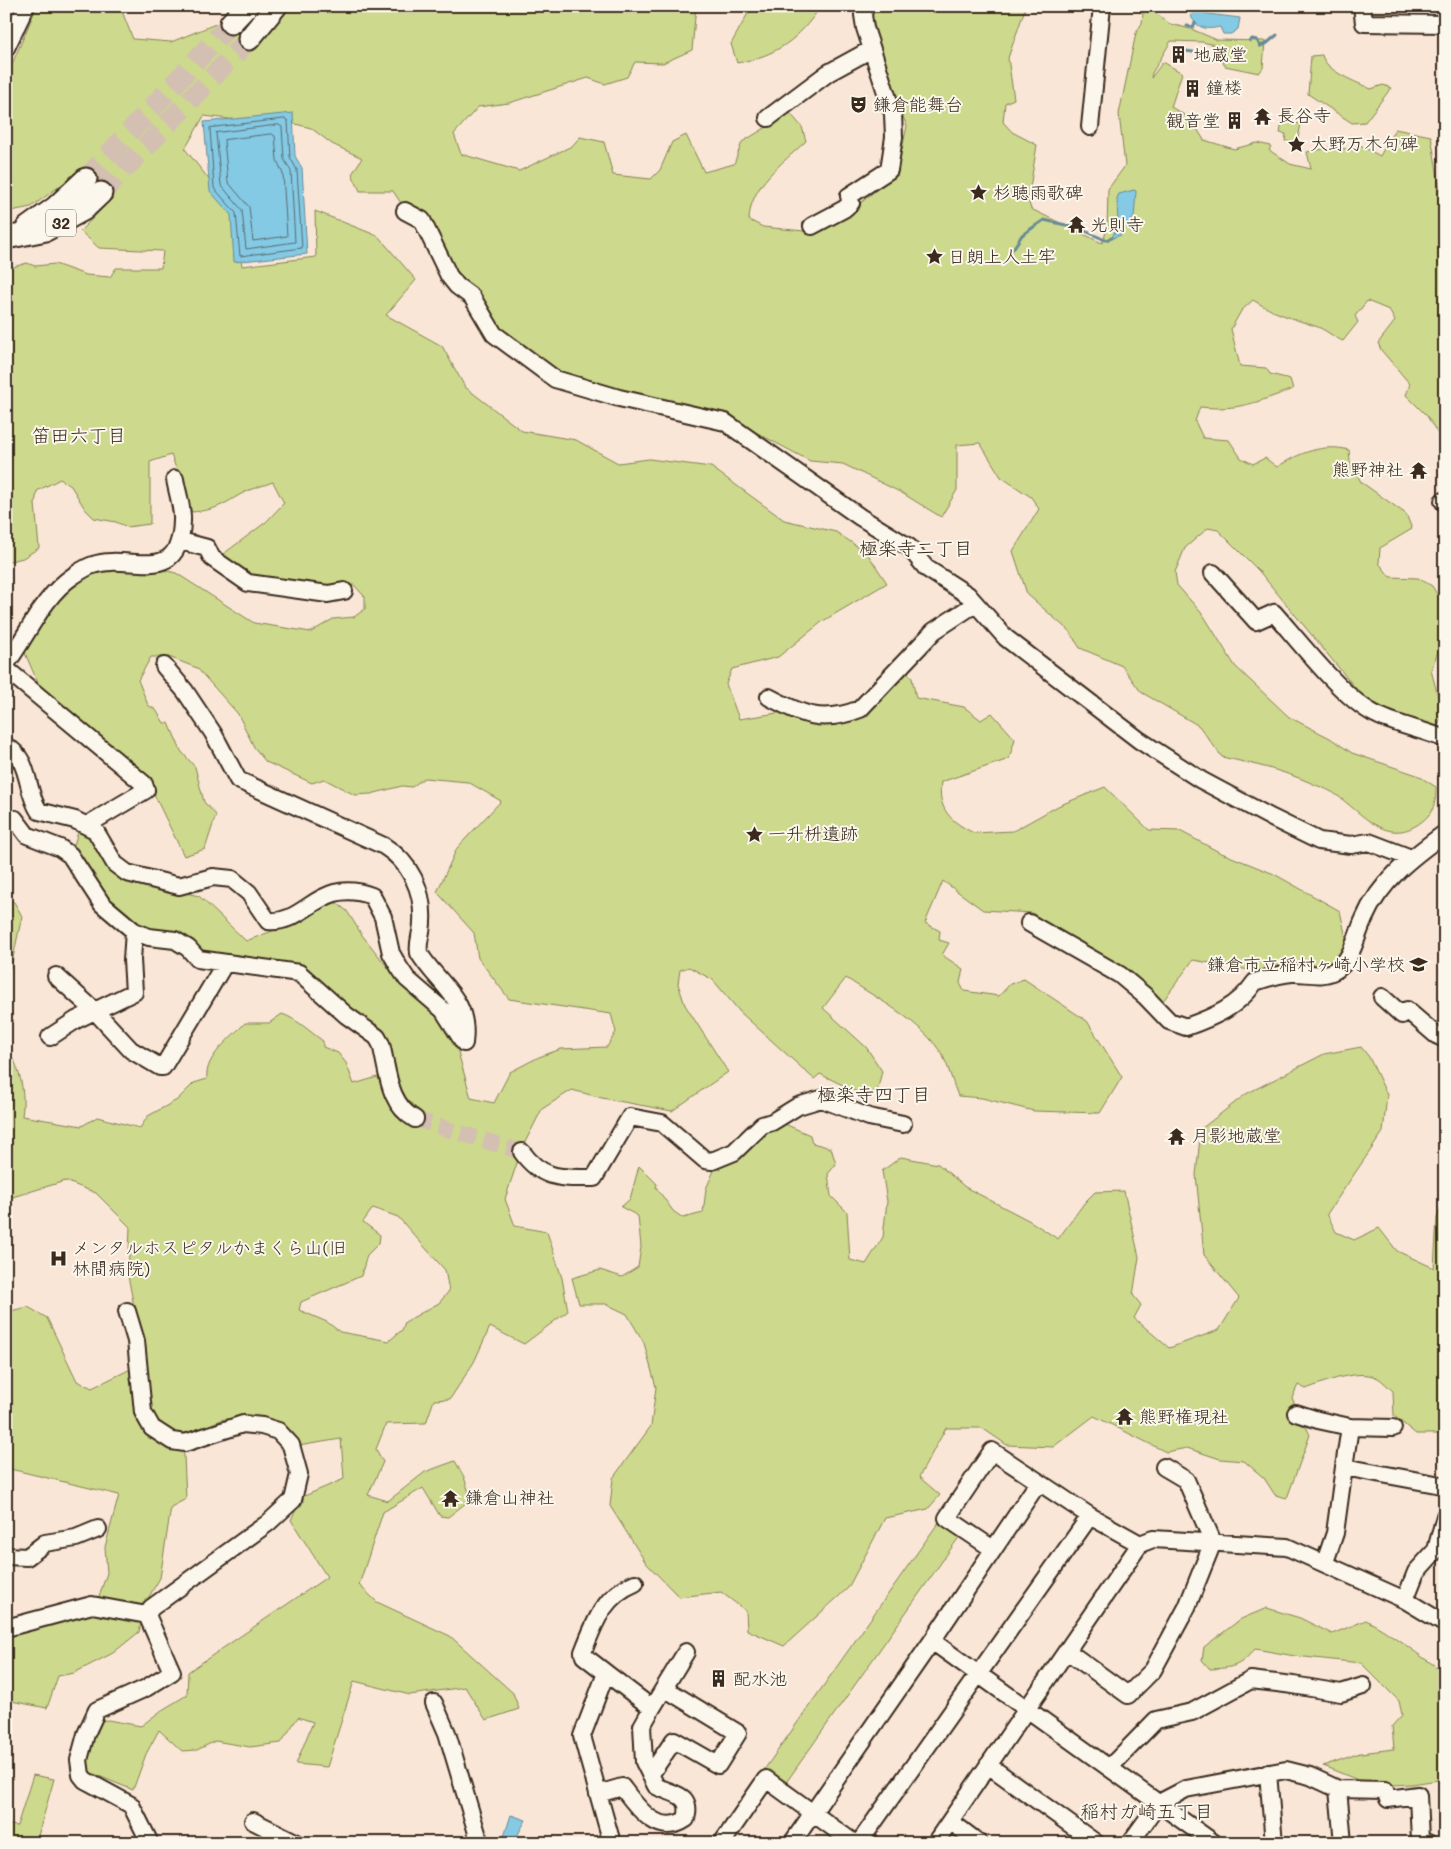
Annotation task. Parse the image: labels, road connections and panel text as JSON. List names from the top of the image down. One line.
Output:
{"streets":{"main road":["32"]},"districts":["笛田六丁目","極楽寺二丁目","極楽寺四丁目","稲村ガ崎五丁目"],"places":{"building":["地蔵堂","鐘楼","観音堂","配水池"],"theatre":["鎌倉能舞台"],"temple":["長谷寺","光則寺","熊野神社","月影地蔵堂","熊野権現社","鎌倉山神社"],"place":["大野万木句碑","杉聴雨歌碑","日朗上人土牢","一升枡遺跡"],"school or university":["鎌倉市立稲村ヶ崎小学校"],"hospital":["メンタルホスピタルかまくら山(旧 林間病院)"]}}
